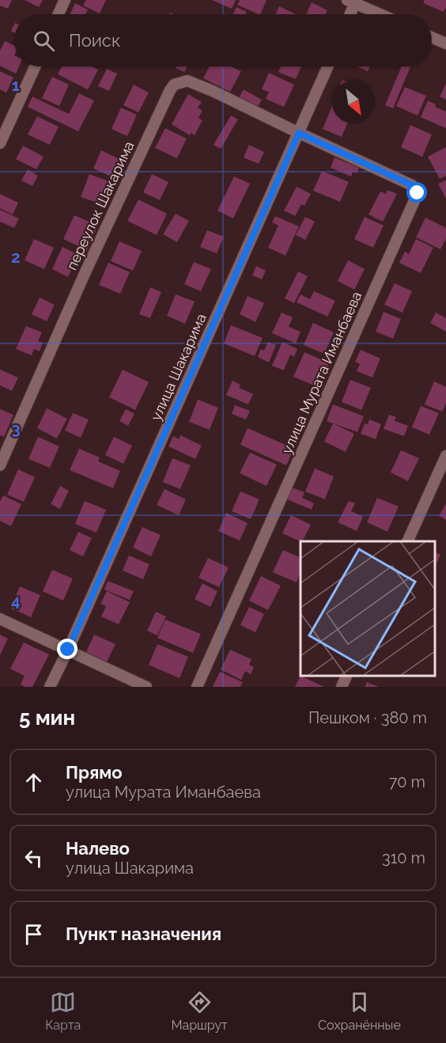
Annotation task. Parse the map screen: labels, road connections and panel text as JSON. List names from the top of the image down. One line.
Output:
{"streets":{"street":["переулок Шакарима","улица Шакарима","улица Мурата Иманбаева"]},"crossings":[["переулок Шакарима","улица Шакарима"],["переулок Шакарима","улица Мурата Иманбаева"],["улица Шакарима","улица Мурата Иманбаева"]],"north":"bottom right","page":{"search":"Поиск","heading":["5 мин","Пешком · 380 m"],"list":[["Прямо","улица Мурата Иманбаева","70 m"],["Налево","улица Шакарима","310 m"],"Пункт назначения"],"nav":["Карта","Маршрут","Сохранённые"]},"grid":{"rows":["1","2","3","4"]}}
